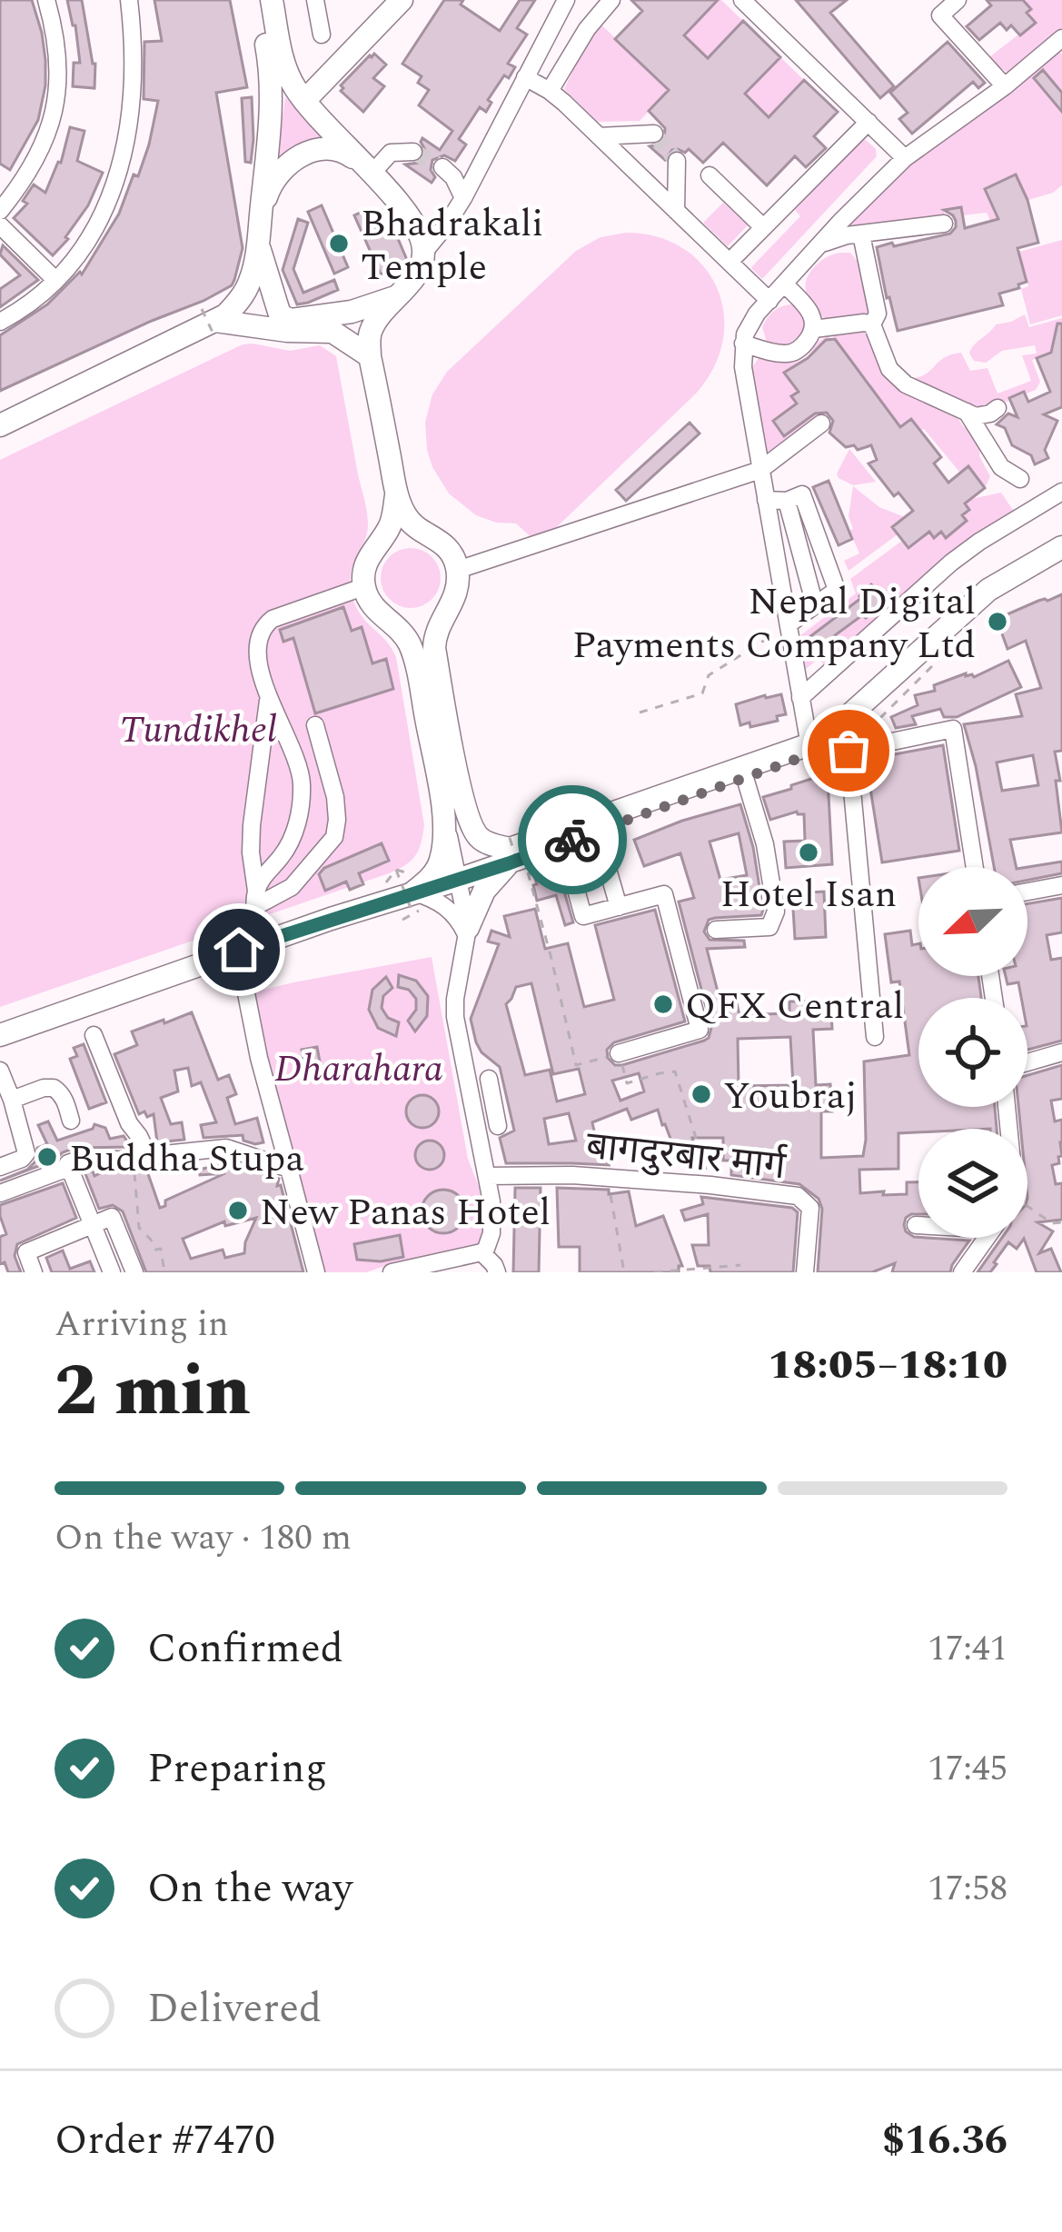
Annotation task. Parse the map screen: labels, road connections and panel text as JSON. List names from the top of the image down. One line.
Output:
{"streets":{"street":["बागदुरबार मार्ग"]},"parks":["Tundikhel","Dharahara"],"places":["Bhadrakali Temple","Nepal Digital Payments Company Ltd","Hotel Isan","QFX Central","Youbraj","Buddha Stupa","New Panas Hotel"],"north":"bottom left","page":{"heading":["2 min","Arriving in","18:05–18:10"],"panel":["Order #7470","$16.36"],"bar":"On the way · 180 m","list":[["Confirmed","17:41"],["Preparing","17:45"],["On the way","17:58"],"Delivered"]}}
